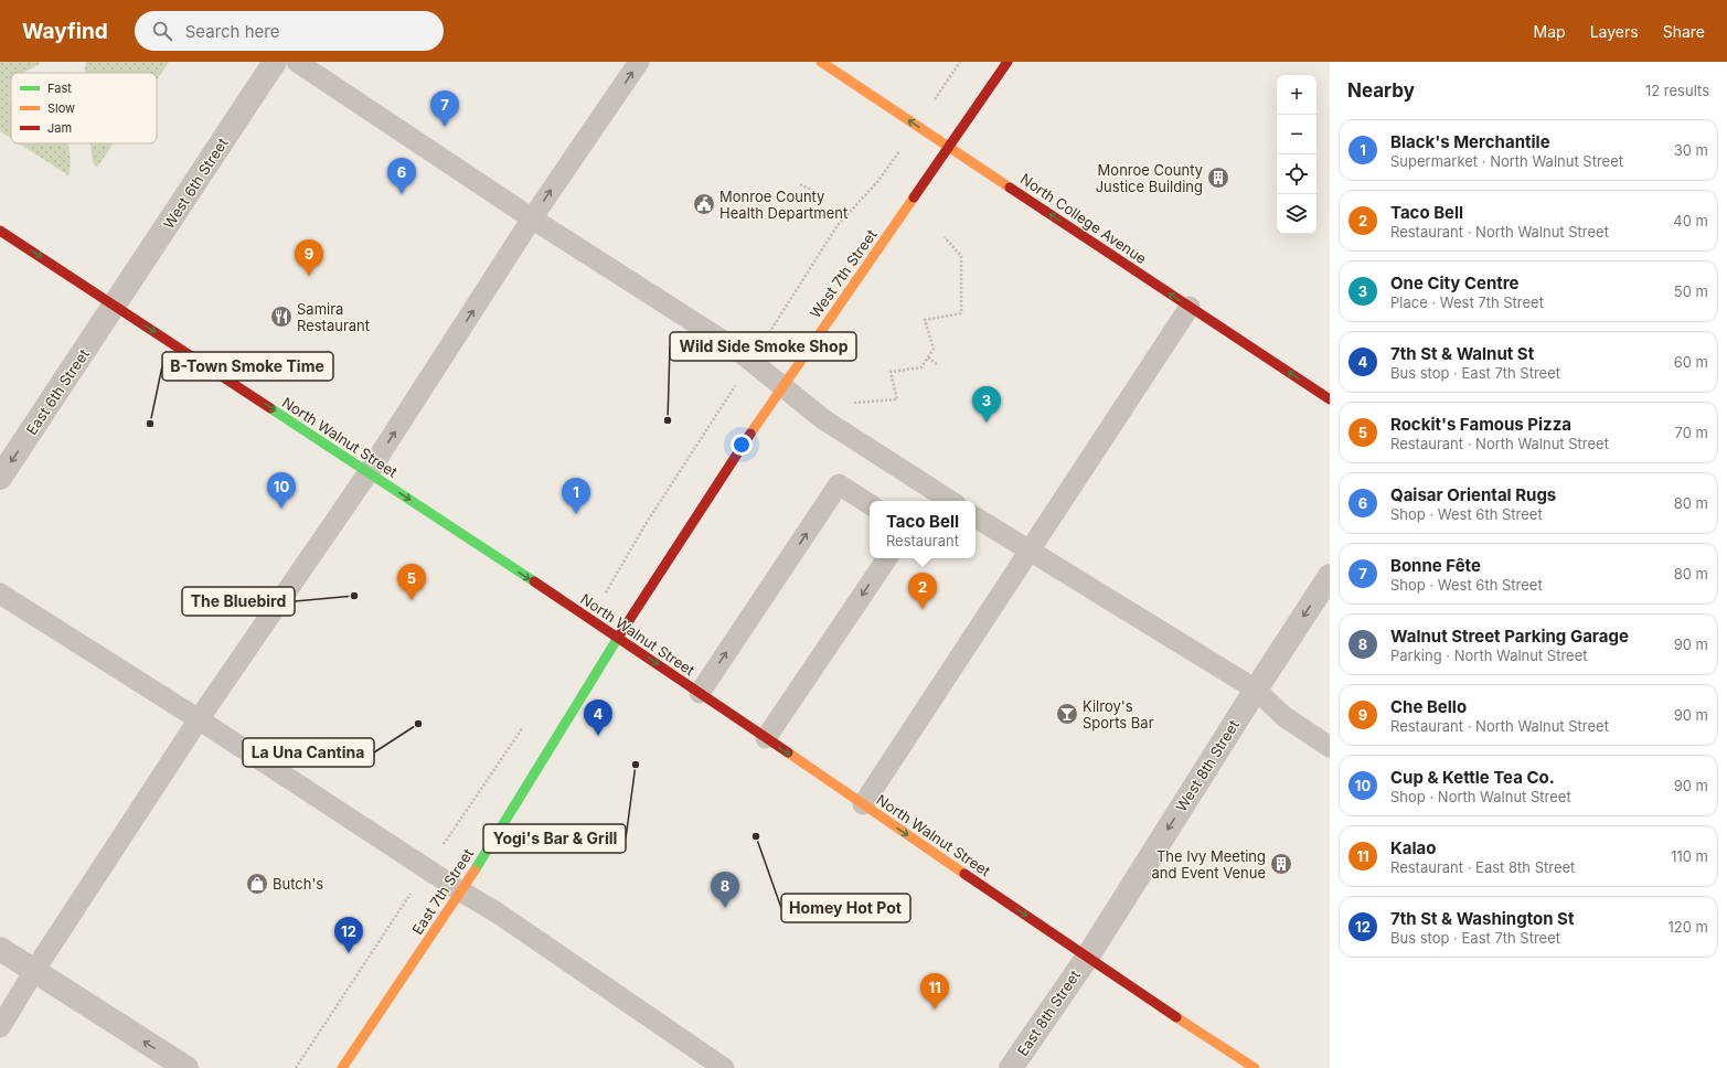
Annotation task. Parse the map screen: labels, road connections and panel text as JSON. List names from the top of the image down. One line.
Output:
{"streets":{"main road":["North College Avenue","West 7th Street","North Walnut Street","East 7th Street"],"street":["West 6th Street","East 6th Street","West 8th Street","East 8th Street"]},"crossings":[["West 6th Street","East 6th Street"],["West 6th Street","North Walnut Street"],["North College Avenue","West 7th Street"],["West 7th Street","North Walnut Street"],["West 7th Street","East 7th Street"],["East 6th Street","North Walnut Street"],["North Walnut Street","West 8th Street"],["North Walnut Street","East 7th Street"],["North Walnut Street","East 8th Street"],["West 8th Street","East 8th Street"]],"one_way":["North College Avenue","East 6th Street","North Walnut Street","West 8th Street"],"places":{"building":["Monroe County Justice Building","The Ivy Meeting and Event Venue"],"public building":["Monroe County Health Department"],"restaurant":["Samira Restaurant"],"other":["Wild Side Smoke Shop","B-Town Smoke Time","The Bluebird","La Una Cantina","Yogi's Bar & Grill","Homey Hot Pot"],"bar":["Kilroy's Sports Bar"],"shop":["Butch's"]},"legend":["Fast","Slow","Jam"],"page":{"header":"Wayfind","search":"Search here","nav":["Map","Layers","Share"],"heading":["Nearby","12 results"],"map_buttons":["+","−"],"pins":["7","6","9","3","10","1","5","2","4","8","12","11"],"list":[{"mark":"1","name":"Black's Merchantile","note":"Supermarket · North Walnut Street","value":"30 m"},{"mark":"2","name":"Taco Bell","note":"Restaurant · North Walnut Street","value":"40 m"},{"mark":"3","name":"One City Centre","note":"Place · West 7th Street","value":"50 m"},{"mark":"4","name":"7th St & Walnut St","note":"Bus stop · East 7th Street","value":"60 m"},{"mark":"5","name":"Rockit's Famous Pizza","note":"Restaurant · North Walnut Street","value":"70 m"},{"mark":"6","name":"Qaisar Oriental Rugs","note":"Shop · West 6th Street","value":"80 m"},{"mark":"7","name":"Bonne Fête","note":"Shop · West 6th Street","value":"80 m"},{"mark":"8","name":"Walnut Street Parking Garage","note":"Parking · North Walnut Street","value":"90 m"},{"mark":"9","name":"Che Bello","note":"Restaurant · North Walnut Street","value":"90 m"},{"mark":"10","name":"Cup & Kettle Tea Co.","note":"Shop · North Walnut Street","value":"90 m"},{"mark":"11","name":"Kalao","note":"Restaurant · East 8th Street","value":"110 m"},{"mark":"12","name":"7th St & Washington St","note":"Bus stop · East 7th Street","value":"120 m"}],"popup":["Taco Bell","Restaurant"]}}
